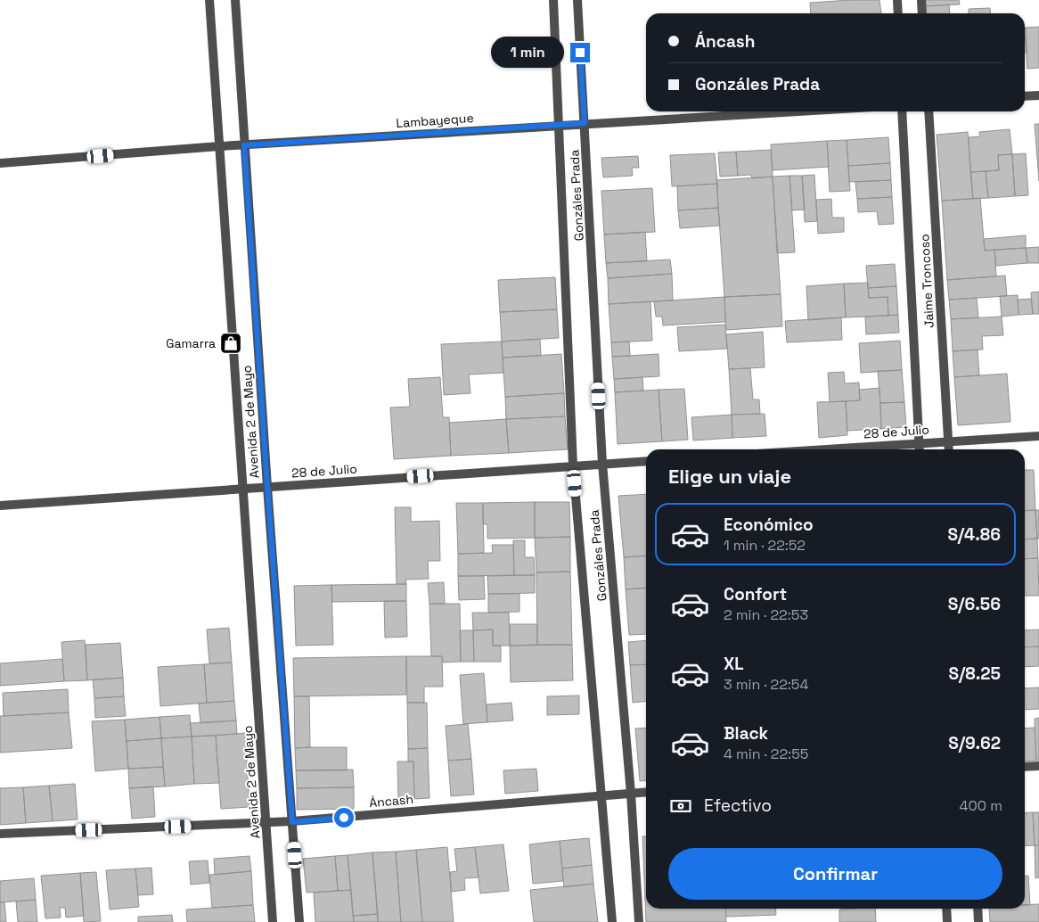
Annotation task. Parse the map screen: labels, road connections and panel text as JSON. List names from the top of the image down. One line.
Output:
{"streets":{"street":["Lambayeque","Gonzáles Prada","Jaime Troncoso","Avenida 2 de Mayo","28 de Julio","Áncash"]},"crossings":[["Lambayeque","Gonzáles Prada"],["Lambayeque","Avenida 2 de Mayo"],["Gonzáles Prada","28 de Julio"],["Gonzáles Prada","Áncash"],["Jaime Troncoso","28 de Julio"],["Avenida 2 de Mayo","28 de Julio"],["Avenida 2 de Mayo","Áncash"]],"places":{"shop":["Gamarra"]},"page":{"banner":["Áncash","Gonzáles Prada"],"bubble":"1 min","heading":"Elige un viaje","list":[{"name":"Económico","note":"1 min · 22:52","value":"S/4.86"},{"name":"Confort","note":"2 min · 22:53","value":"S/6.56"},{"name":"XL","note":"3 min · 22:54","value":"S/8.25"},{"name":"Black","note":"4 min · 22:55","value":"S/9.62"}],"pay":["Efectivo","400 m"],"buttons":"Confirmar"}}
